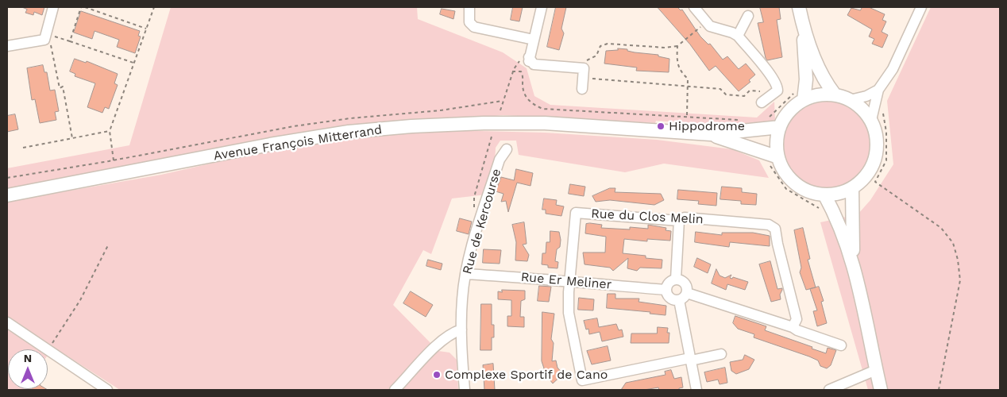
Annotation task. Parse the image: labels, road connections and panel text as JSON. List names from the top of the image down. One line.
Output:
{"streets":{"main road":["Avenue François Mitterrand"],"street":["Rue du Clos Melin","Rue de Kercourse","Rue Er Meliner"]},"crossings":[["Rue du Clos Melin","Rue Er Meliner"],["Rue de Kercourse","Rue Er Meliner"]],"places":["Hippodrome","Complexe Sportif de Cano"],"north":"top"}
